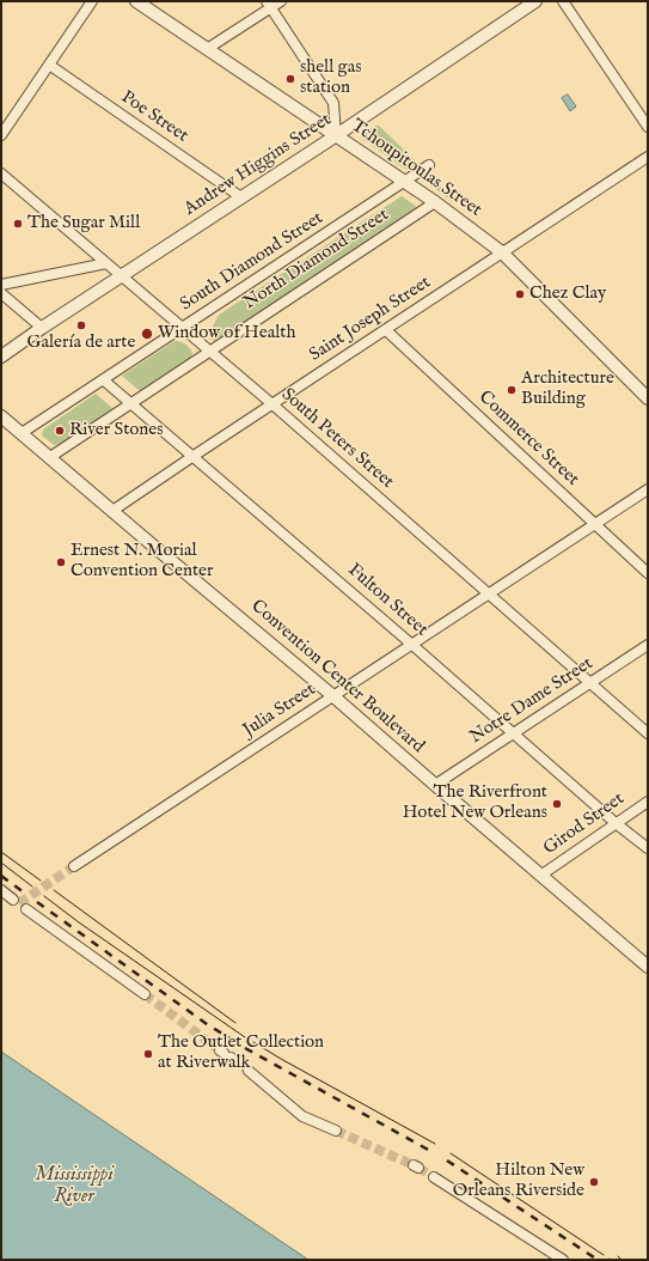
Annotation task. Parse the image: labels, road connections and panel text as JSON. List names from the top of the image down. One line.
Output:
{"streets":{"street":["Poe Street","Andrew Higgins Street","Tchoupitoulas Street","North Diamond Street","South Diamond Street","Saint Joseph Street","South Peters Street","Commerce Street","Fulton Street","Convention Center Boulevard","Notre Dame Street","Julia Street","Girod Street"]},"crossings":[["Poe Street","Andrew Higgins Street"],["Andrew Higgins Street","Tchoupitoulas Street"],["Andrew Higgins Street","South Peters Street"],["Tchoupitoulas Street","North Diamond Street"],["Tchoupitoulas Street","South Diamond Street"],["Tchoupitoulas Street","Saint Joseph Street"],["North Diamond Street","South Peters Street"],["North Diamond Street","Fulton Street"],["North Diamond Street","Convention Center Boulevard"],["South Diamond Street","South Peters Street"],["South Diamond Street","Fulton Street"],["South Diamond Street","Convention Center Boulevard"],["Saint Joseph Street","South Peters Street"],["Saint Joseph Street","Commerce Street"],["Saint Joseph Street","Fulton Street"],["Saint Joseph Street","Convention Center Boulevard"],["South Peters Street","Notre Dame Street"],["South Peters Street","Julia Street"],["Commerce Street","Julia Street"],["Fulton Street","Notre Dame Street"],["Fulton Street","Julia Street"],["Fulton Street","Girod Street"],["Convention Center Boulevard","Notre Dame Street"],["Convention Center Boulevard","Julia Street"],["Convention Center Boulevard","Girod Street"]],"water":["Mississippi River"],"places":["shell gas station","The Sugar Mill","Chez Clay","Galería de arte","Window of Health","Architecture Building","River Stones","Ernest N. Morial Convention Center","The Riverfront Hotel New Orleans","The Outlet Collection at Riverwalk","Hilton New Orleans Riverside"]}
